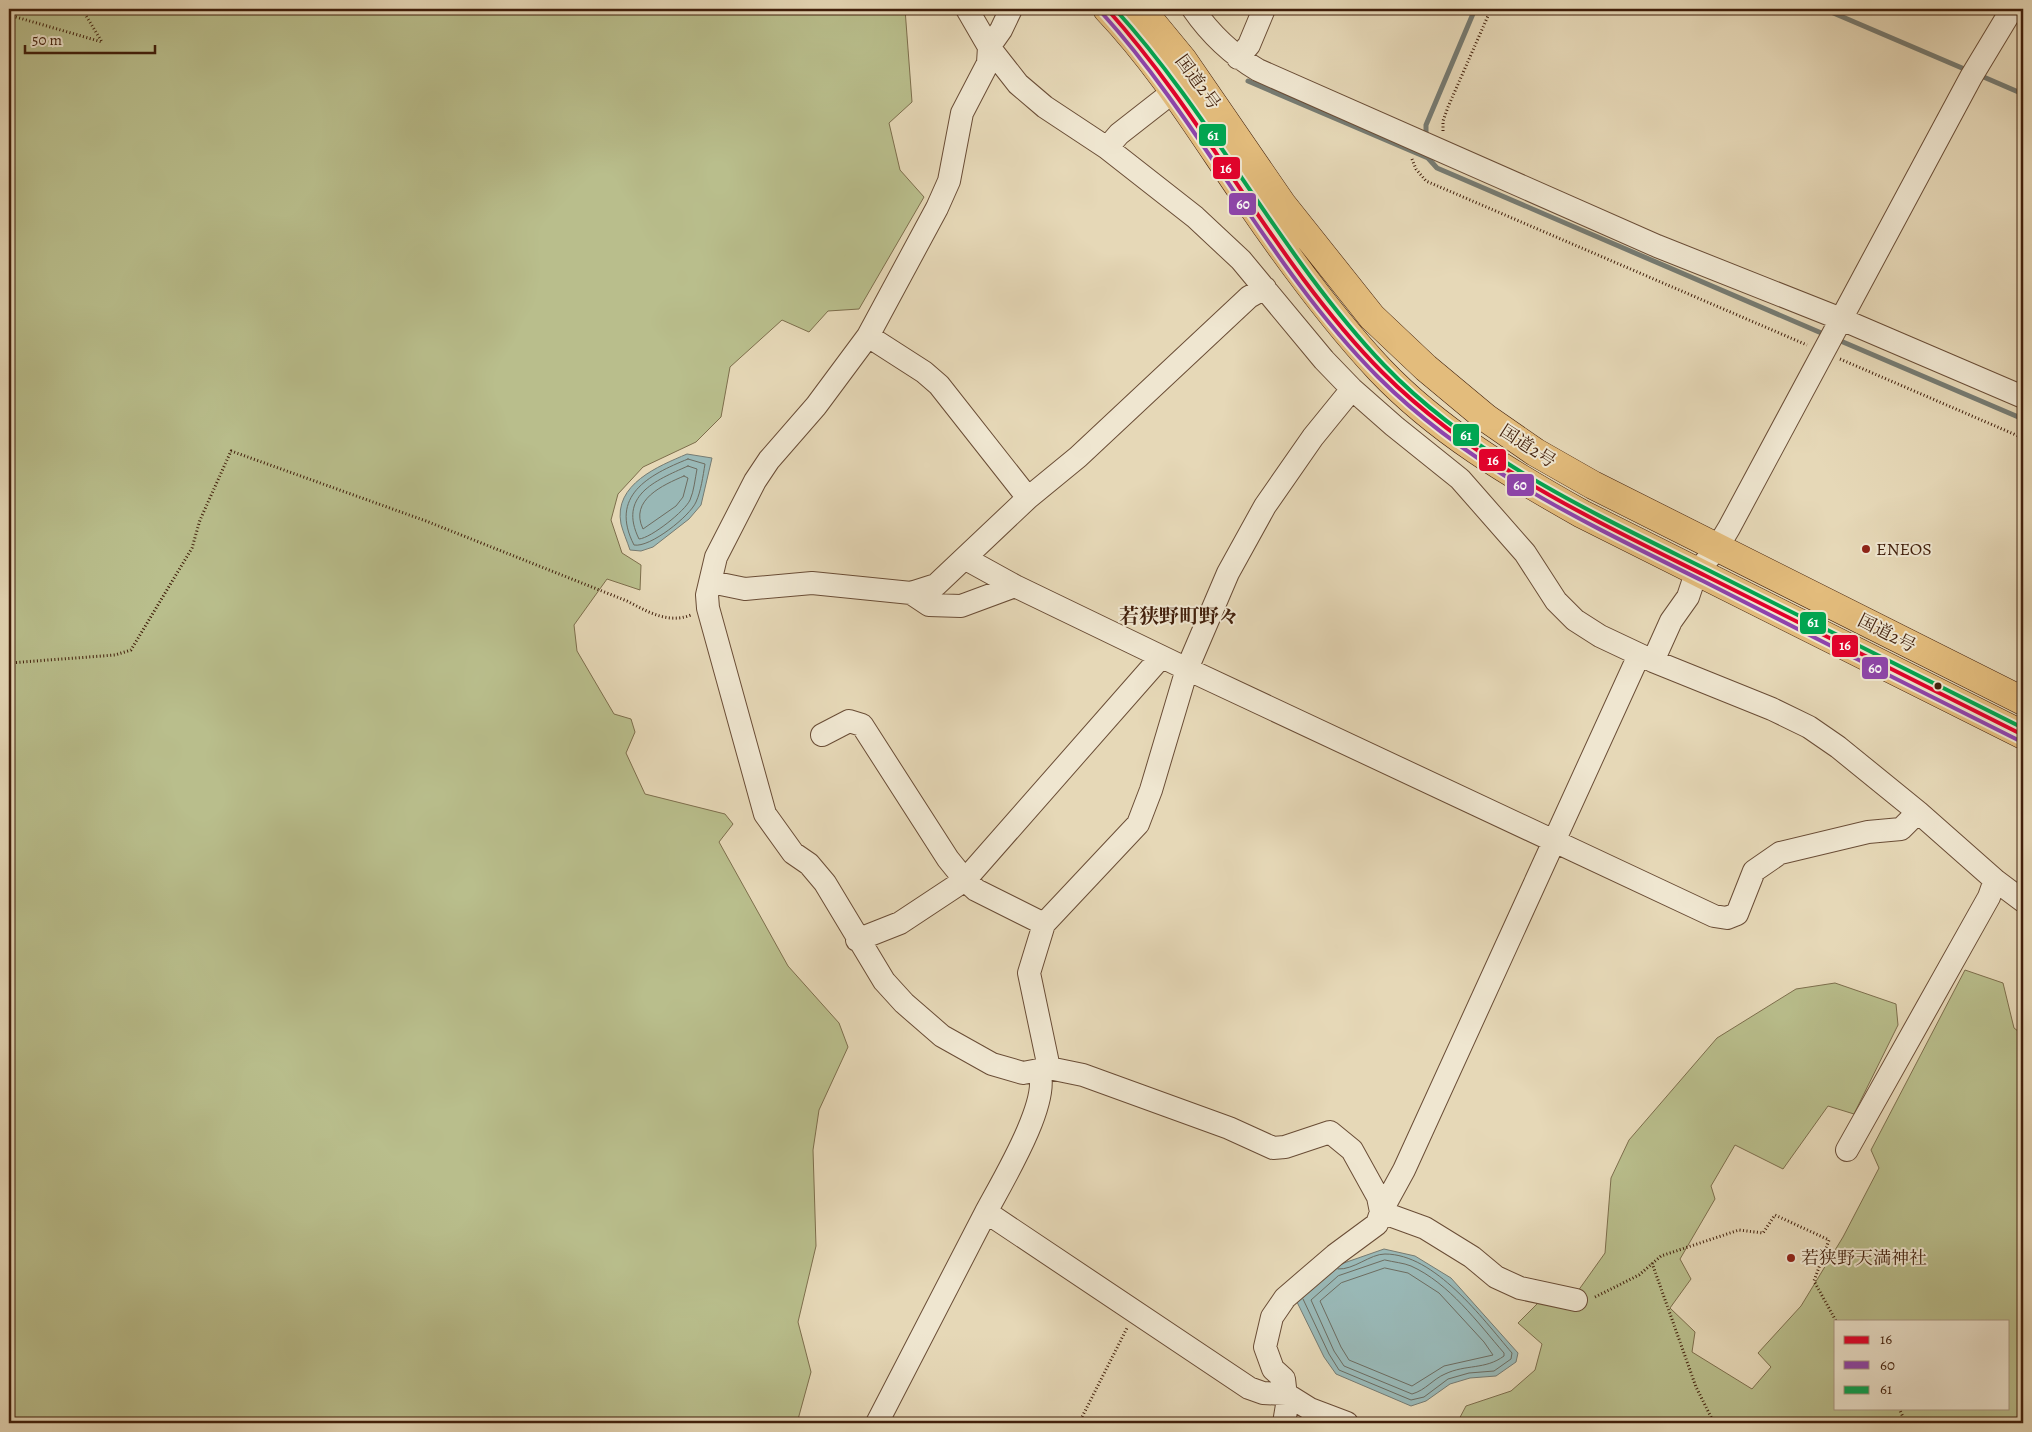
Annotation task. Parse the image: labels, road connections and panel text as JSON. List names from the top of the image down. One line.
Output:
{"streets":{"highway":["国道2号"]},"districts":["若狭野町野々"],"places":["ENEOS","若狭野天満神社"],"lines":["transit line 16","transit line 61","transit line 60"],"legend":["16","60","61"],"scale_bar":"50 m"}
